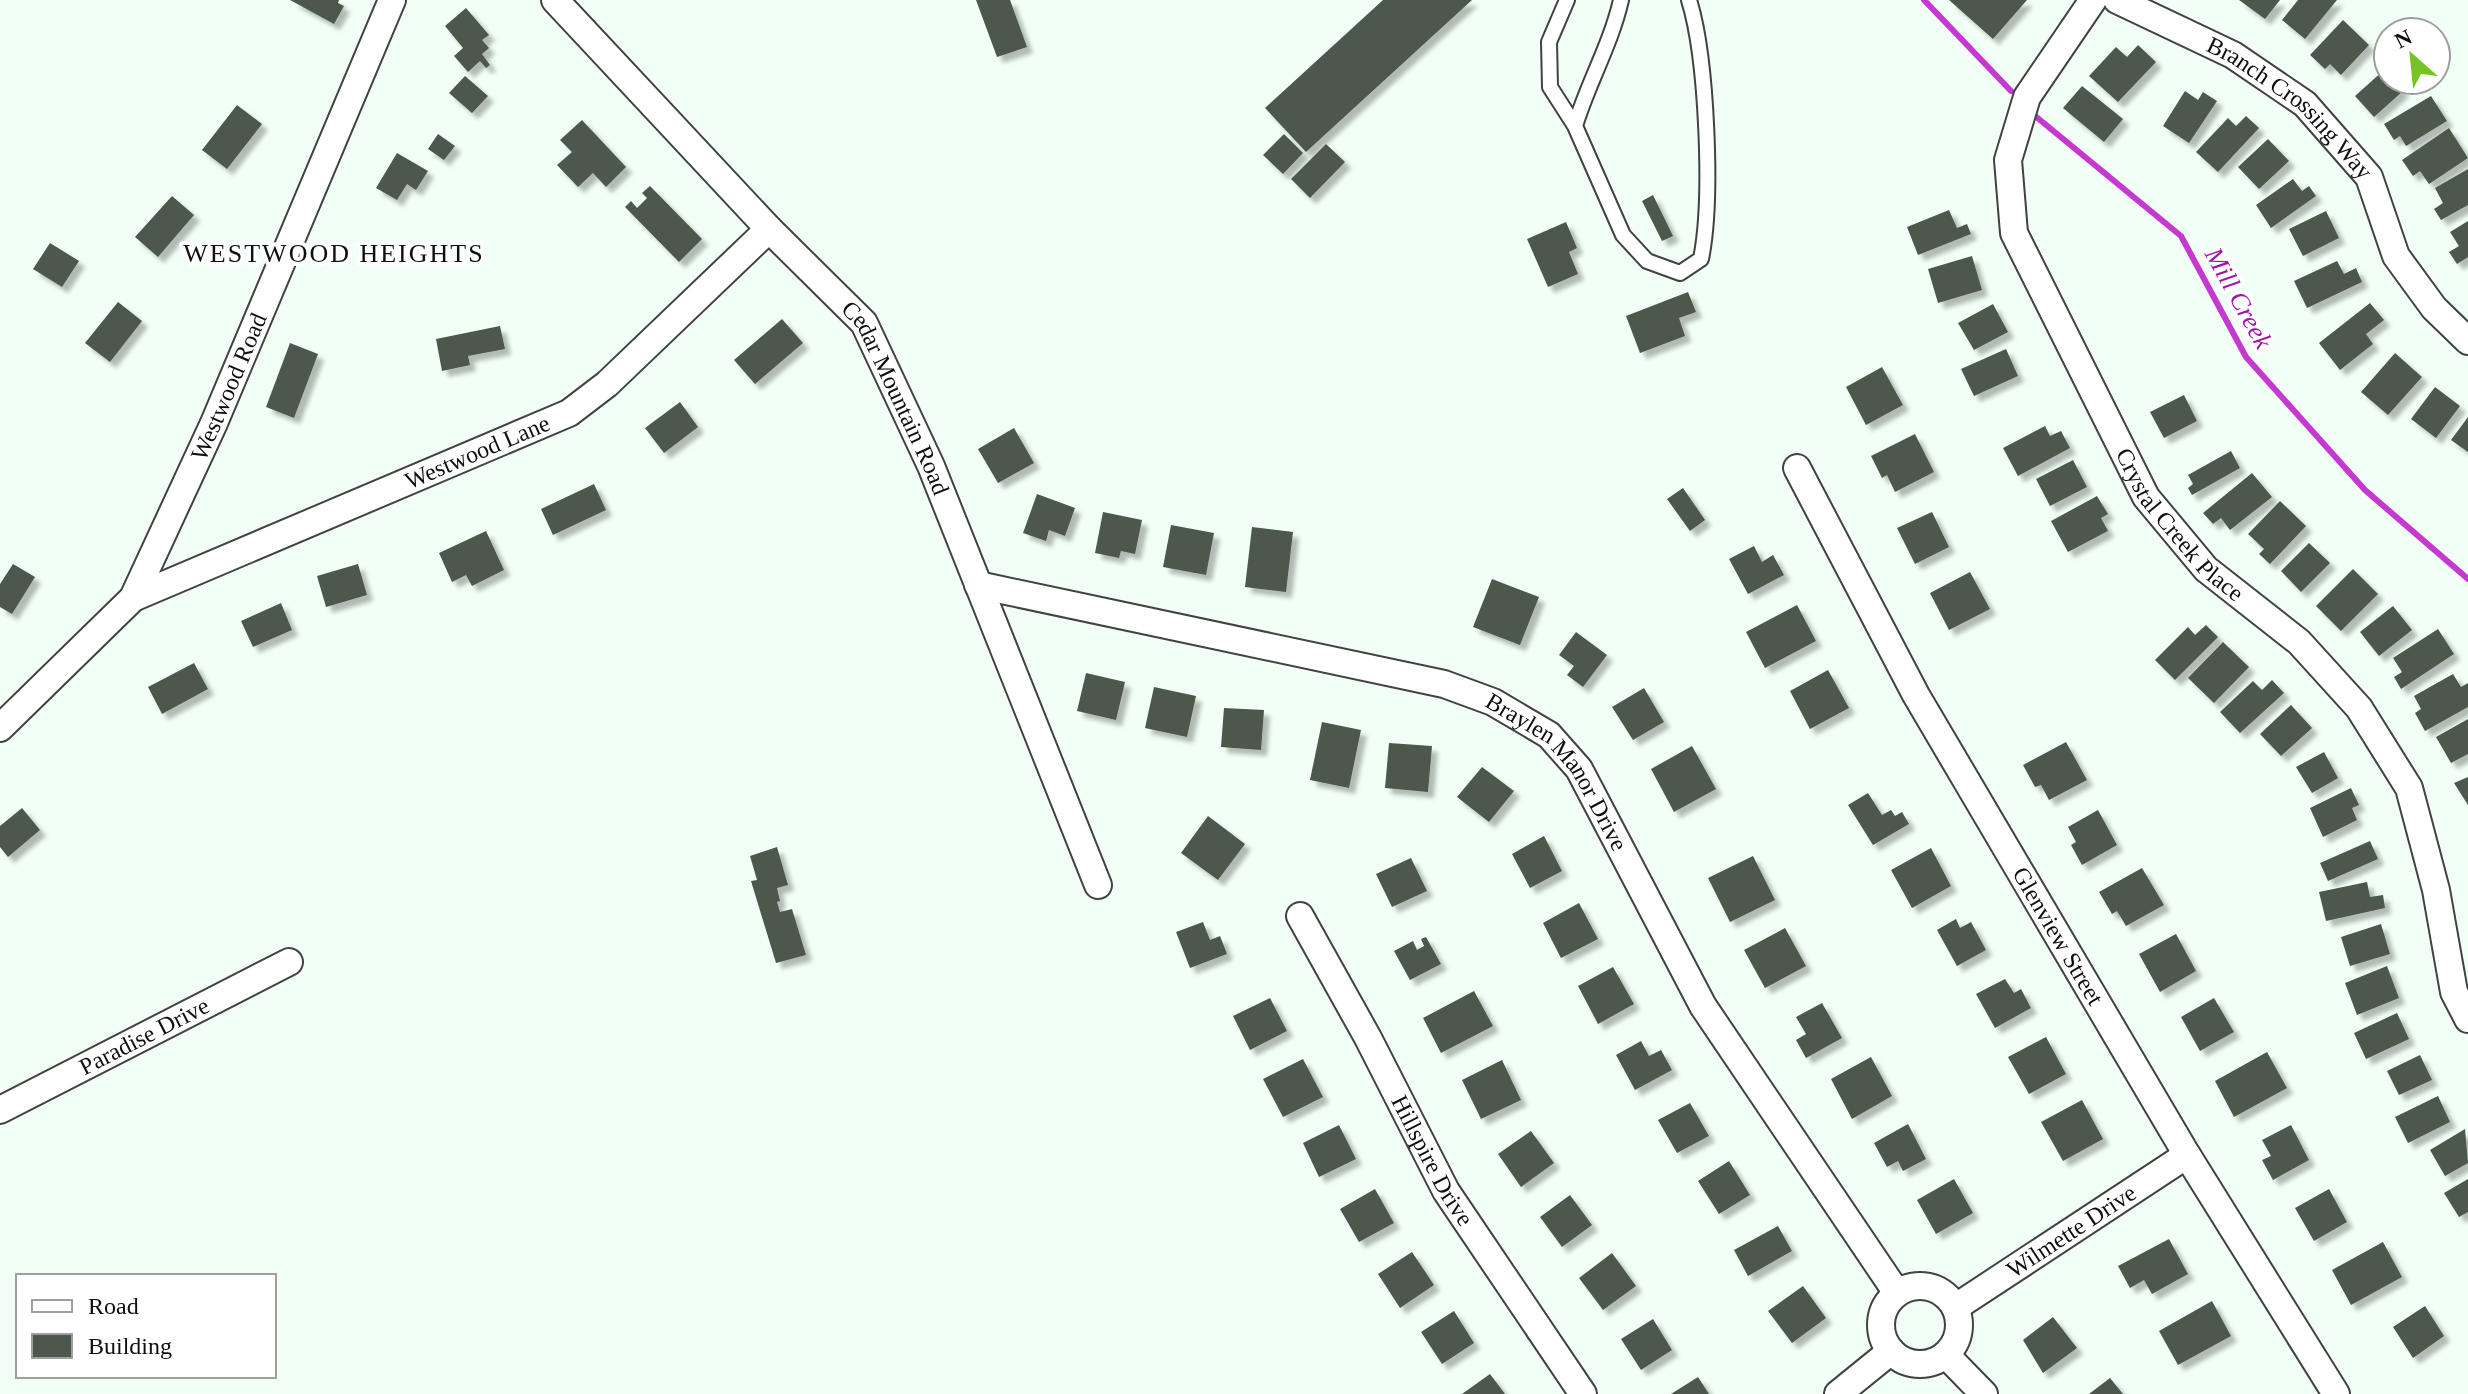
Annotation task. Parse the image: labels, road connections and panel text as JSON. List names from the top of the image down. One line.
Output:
{"streets":{"street":["Branch Crossing Way","Westwood Road","Cedar Mountain Road","Westwood Lane","Crystal Creek Place","Braylen Manor Drive","Glenview Street","Paradise Drive","Hillspire Drive","Wilmette Drive"]},"crossings":[["Westwood Road","Westwood Lane"],["Cedar Mountain Road","Westwood Lane"],["Cedar Mountain Road","Braylen Manor Drive"],["Braylen Manor Drive","Wilmette Drive"],["Glenview Street","Wilmette Drive"]],"districts":["WESTWOOD HEIGHTS"],"water":["Mill Creek"],"legend":["Road","Building"],"north":"top left"}
